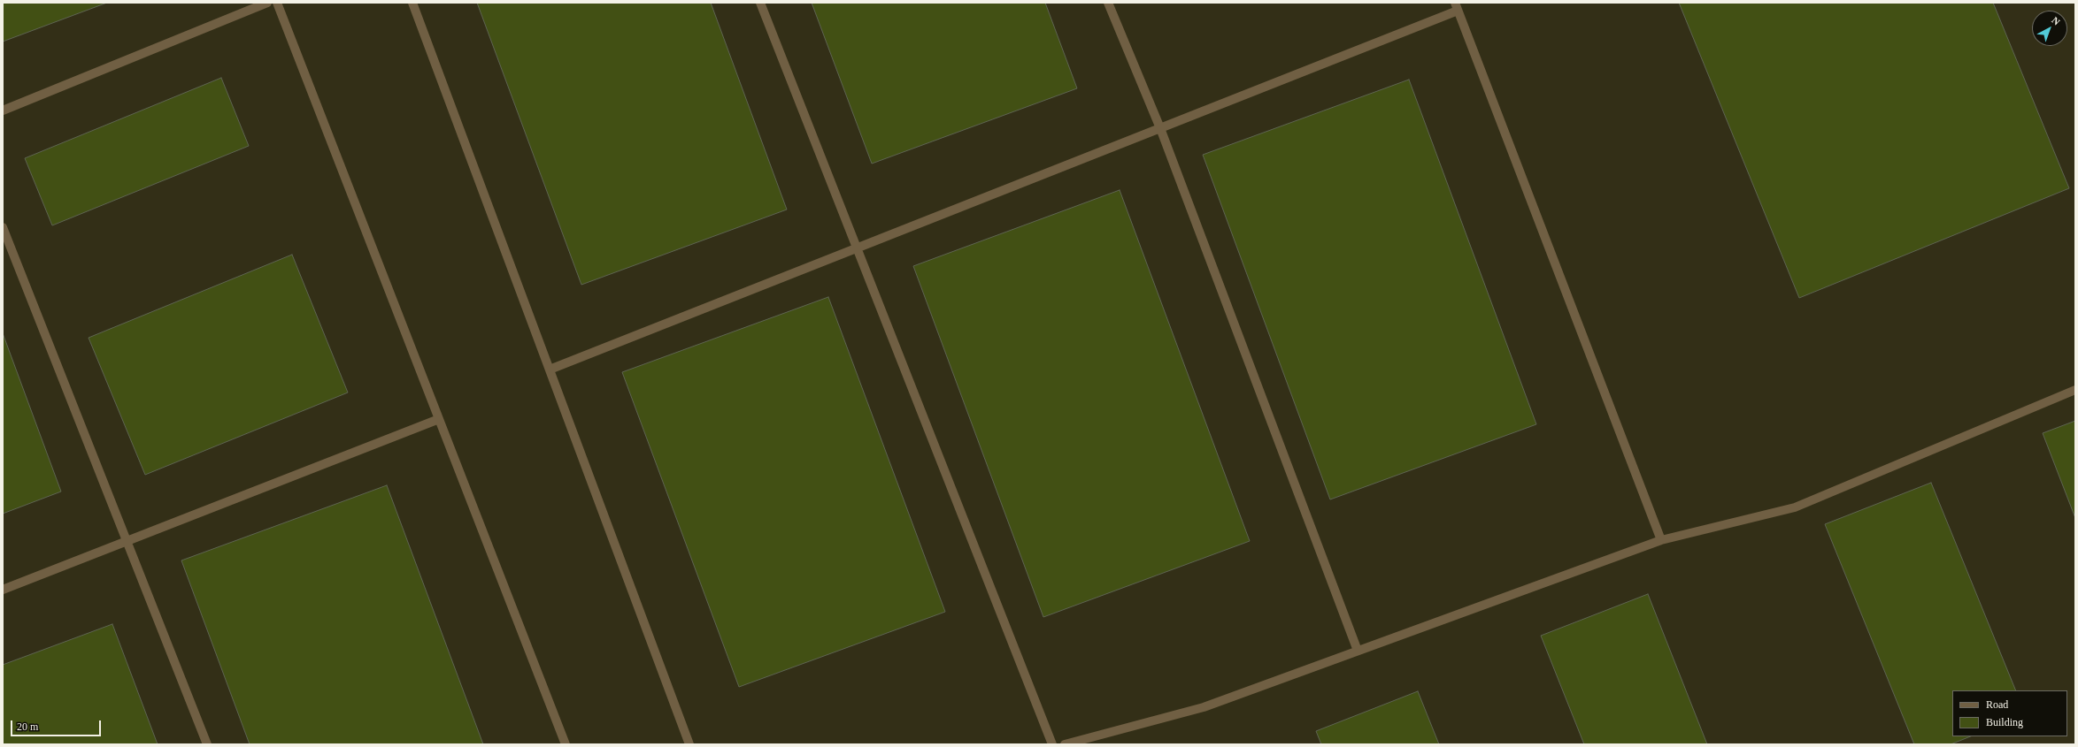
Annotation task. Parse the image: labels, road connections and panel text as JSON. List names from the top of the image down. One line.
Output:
{"legend":["Road","Building"],"scale_bar":"20 m","north":"top right"}
